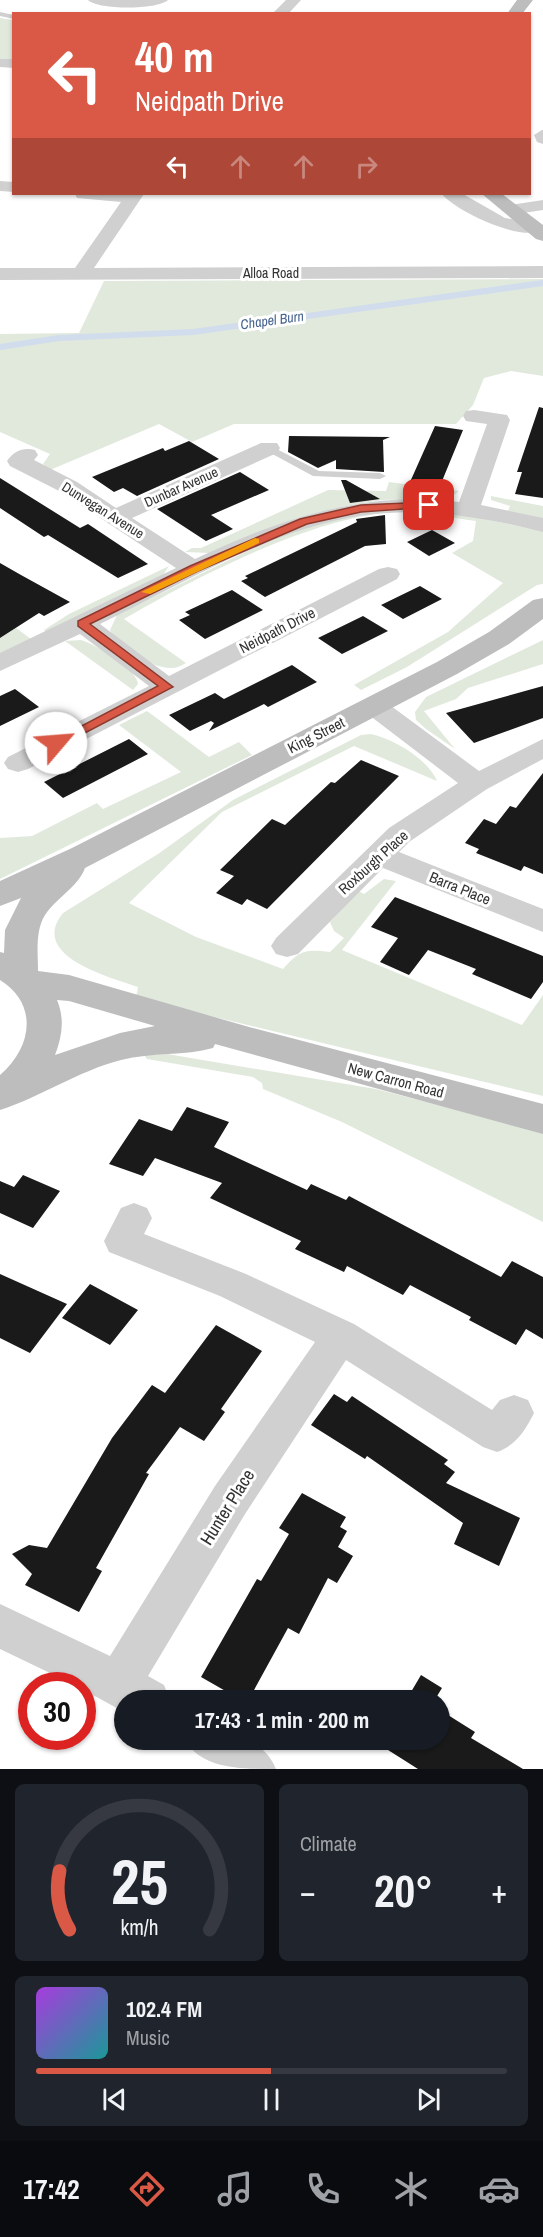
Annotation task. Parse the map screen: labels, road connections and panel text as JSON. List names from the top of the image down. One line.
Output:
{"streets":{"main road":["King Street","New Carron Road"],"street":["Alloa Road","Dunbar Avenue","Dunvegan Avenue","Neidpath Drive","Roxburgh Place","Barra Place","Hunter Place"]},"crossings":[["Dunbar Avenue","Dunvegan Avenue"],["King Street","New Carron Road"],["Roxburgh Place","Barra Place"]],"water":["Chapel Burn"],"page":{"turn":["40 m","Neidpath Drive"],"limit":"30","trip":"17:43 · 1 min · 200 m","tile":"Climate","heat":["−","20°","+"],"song":["102.4 FM","Music"],"tabs":"17:42","gauge":["25","km/h"]}}
